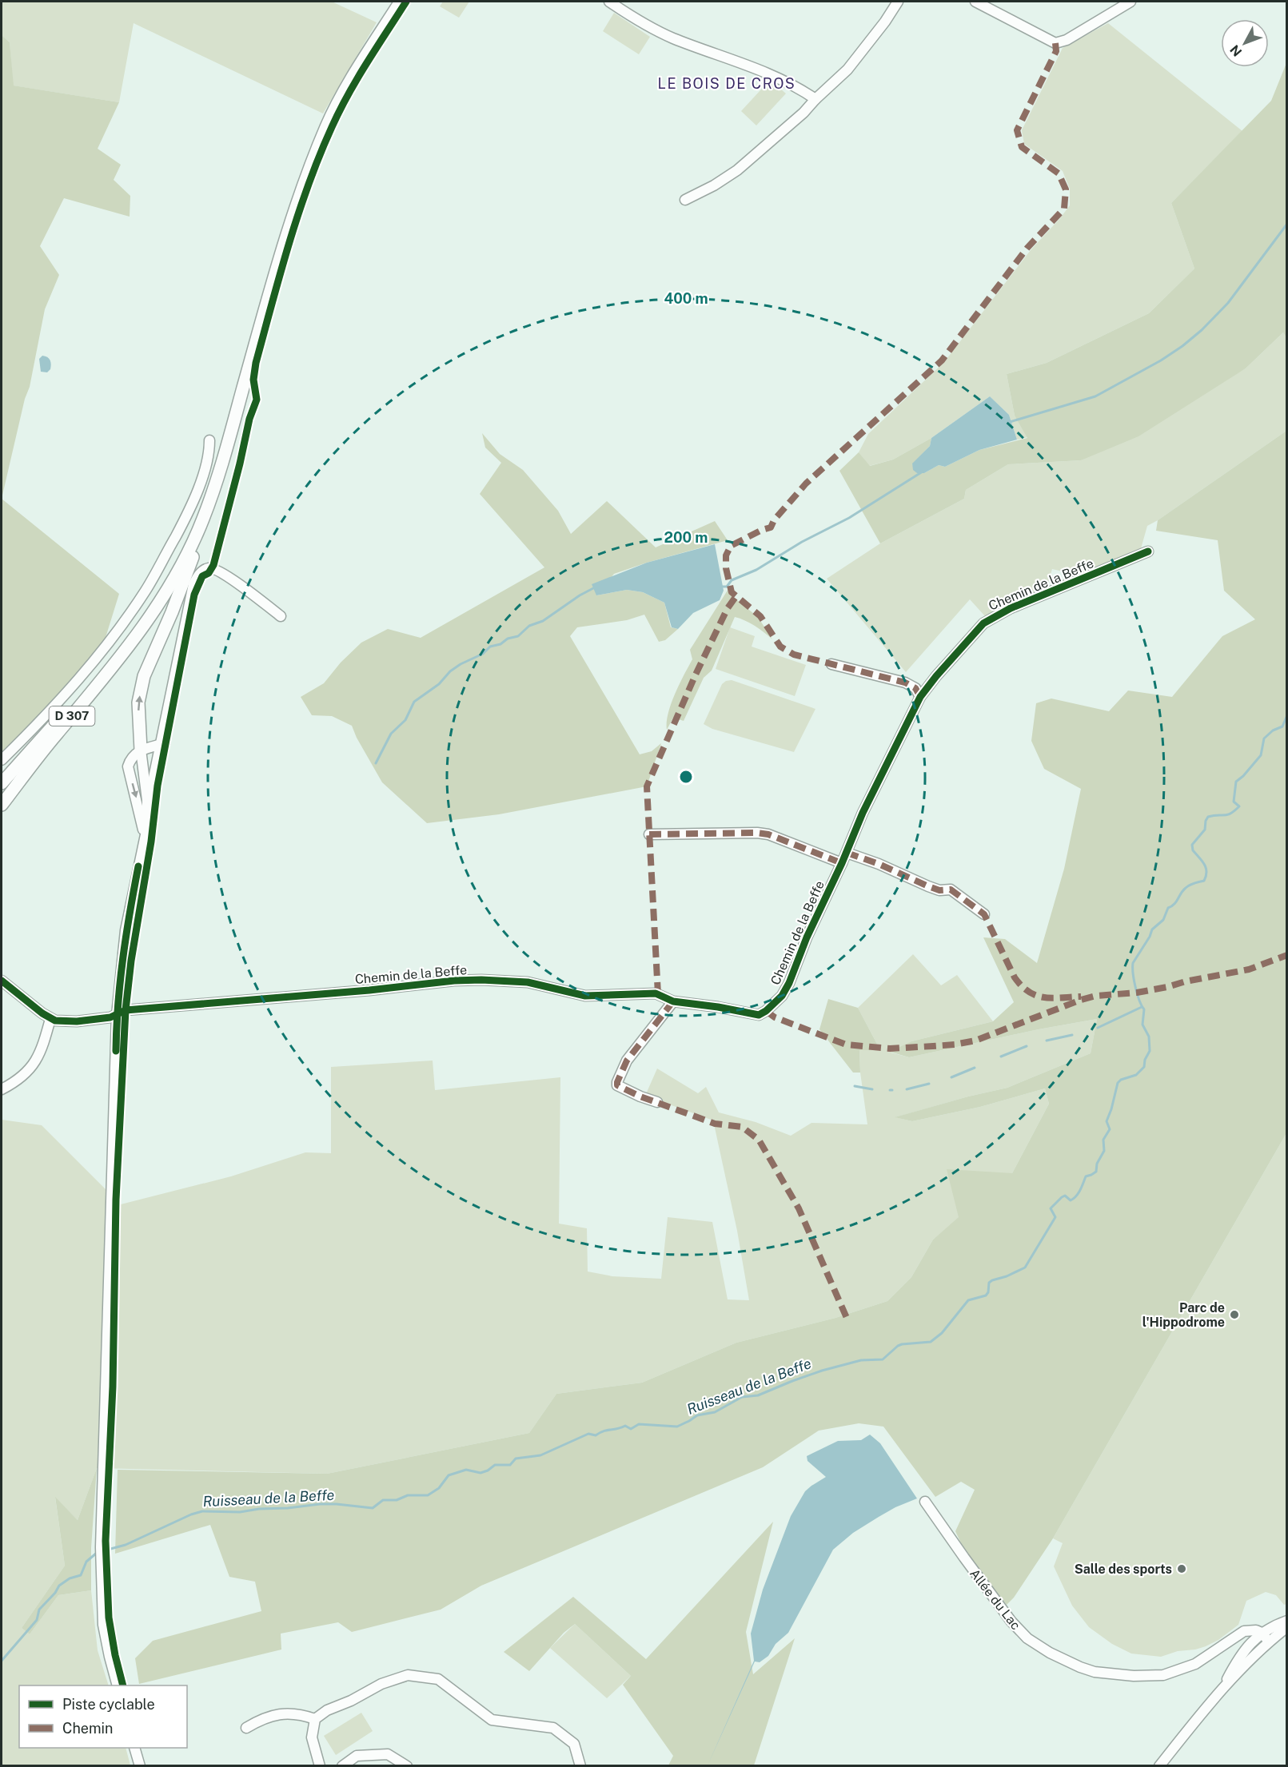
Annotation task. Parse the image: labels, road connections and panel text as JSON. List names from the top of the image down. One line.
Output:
{"streets":{"main road":["D 307"],"street":["Chemin de la Beffe","Allée du Lac"]},"districts":["LE BOIS DE CROS"],"water":["Ruisseau de la Beffe"],"places":["Parc de l'Hippodrome","Salle des sports"],"legend":["Piste cyclable","Chemin"],"north":"bottom left","rings":["400 m","200 m"]}
